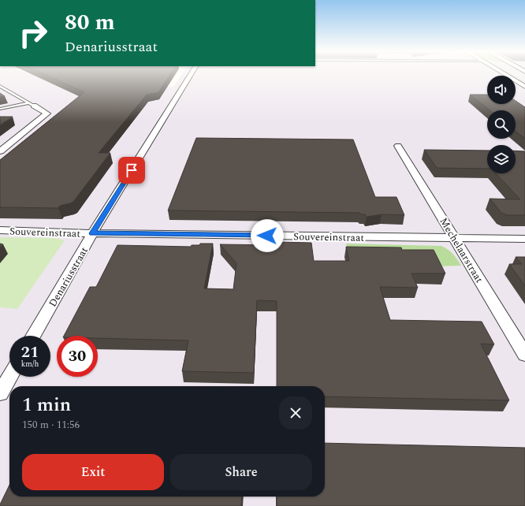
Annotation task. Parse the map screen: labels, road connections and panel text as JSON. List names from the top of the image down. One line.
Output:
{"streets":{"street":["Souvereinstraat","Mechelaarstraat","Denariusstraat"]},"crossings":[["Souvereinstraat","Mechelaarstraat"],["Souvereinstraat","Denariusstraat"]],"page":{"turn":["80 m","Denariusstraat"],"speed":"21 km/h","limit":"30","heading":["1 min","150 m · 11:56"],"buttons":["Exit","Share"]}}
